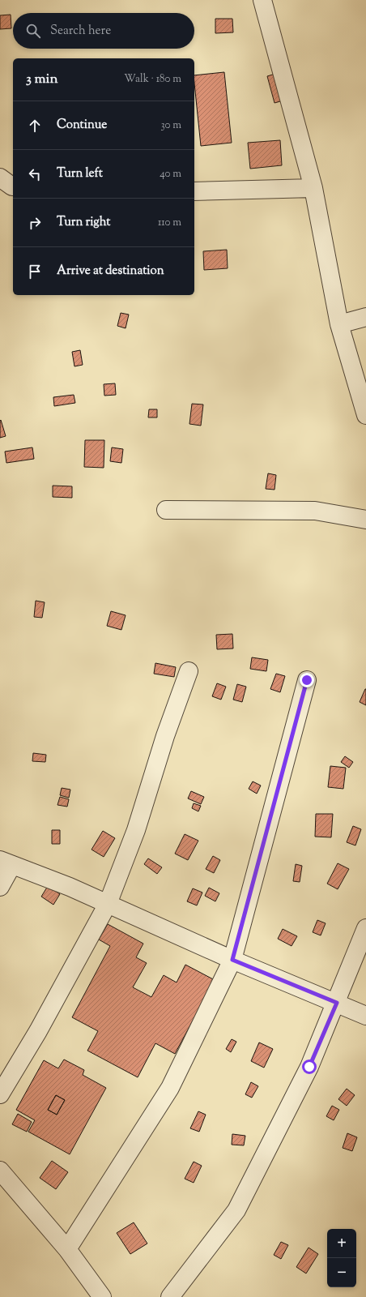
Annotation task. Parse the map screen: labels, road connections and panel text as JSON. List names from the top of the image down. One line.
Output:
{"page":{"search":"Search here","heading":["3 min","Walk · 180 m"],"list":[["Continue","30 m"],["Turn left","40 m"],["Turn right","110 m"],"Arrive at destination"],"map_buttons":["+","−"]}}
